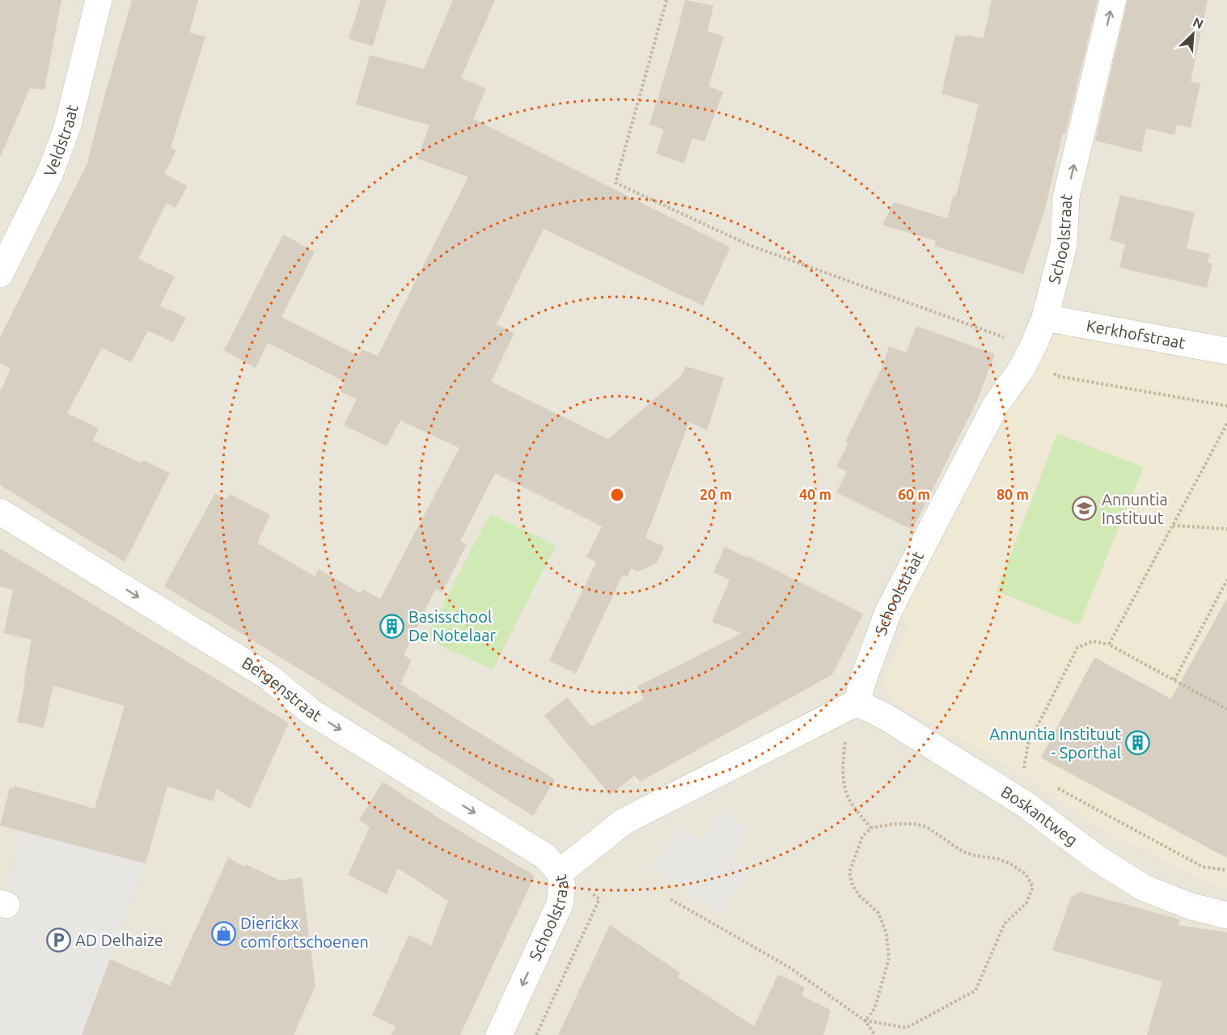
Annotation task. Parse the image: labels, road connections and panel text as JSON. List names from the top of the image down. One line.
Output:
{"streets":{"street":["Veldstraat","Schoolstraat","Kerkhofstraat","Bergenstraat","Boskantweg"]},"crossings":[["Schoolstraat","Kerkhofstraat"],["Schoolstraat","Bergenstraat"],["Schoolstraat","Boskantweg"]],"one_way":["Bergenstraat"],"places":{"school or university":["Annuntia Instituut"],"building":["Basisschool De Notelaar","Annuntia Instituut - Sporthal"],"shop":["Dierickx comfortschoenen"],"parking":["AD Delhaize"]},"north":"top right","rings":["20 m","40 m","60 m","80 m"]}
